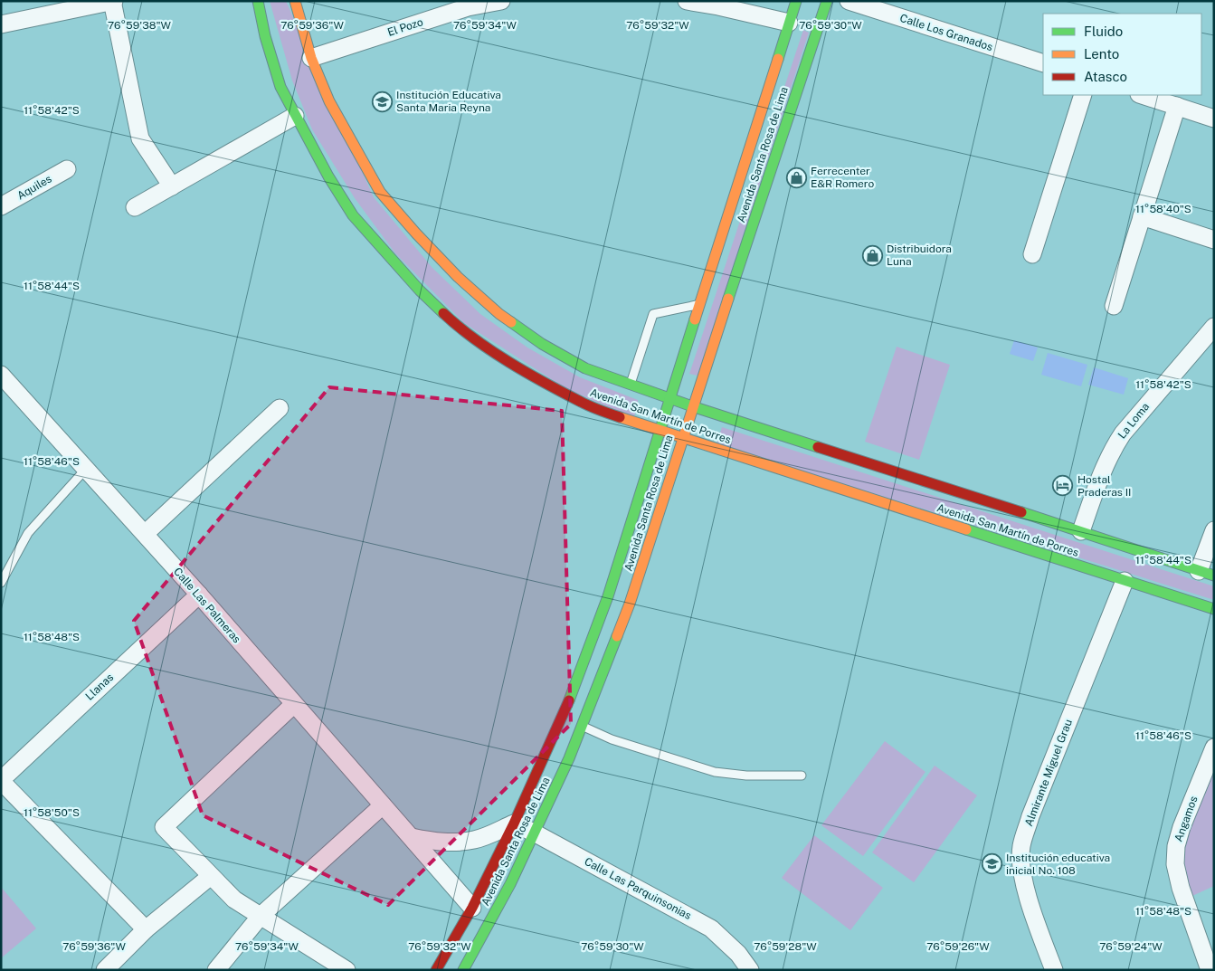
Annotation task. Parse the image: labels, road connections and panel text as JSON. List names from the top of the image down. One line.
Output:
{"streets":{"main road":["Avenida Santa Rosa de Lima","Avenida San Martín de Porres"],"street":["El Pozo","Calle Los Granados","Aquiles","La Loma","Calle Las Palmeras","Llanas","Almirante Miguel Grau","Angamos","Calle Las Parquinsonias"]},"crossings":[["El Pozo","Avenida San Martín de Porres"],["Avenida Santa Rosa de Lima","Avenida San Martín de Porres"],["Avenida Santa Rosa de Lima","Calle Las Palmeras"],["Avenida Santa Rosa de Lima","Calle Las Parquinsonias"],["Avenida San Martín de Porres","La Loma"],["Avenida San Martín de Porres","Almirante Miguel Grau"],["Calle Las Palmeras","Llanas"]],"places":{"school or university":["Institución Educativa Santa Maria Reyna","Institución educativa inicial No. 108"],"shop":["Ferrecenter E&R Romero","Distribuidora Luna"],"hotel":["Hostal Praderas II"]},"legend":["Fluido","Lento","Atasco"],"coordinates":["76°59'38\"W","76°59'36\"W","76°59'34\"W","76°59'32\"W","76°59'30\"W","11°58'42\"S","11°58'40\"S","11°58'44\"S","11°58'46\"S","11°58'48\"S","11°58'50\"S","76°59'28\"W","76°59'26\"W","76°59'24\"W"]}
